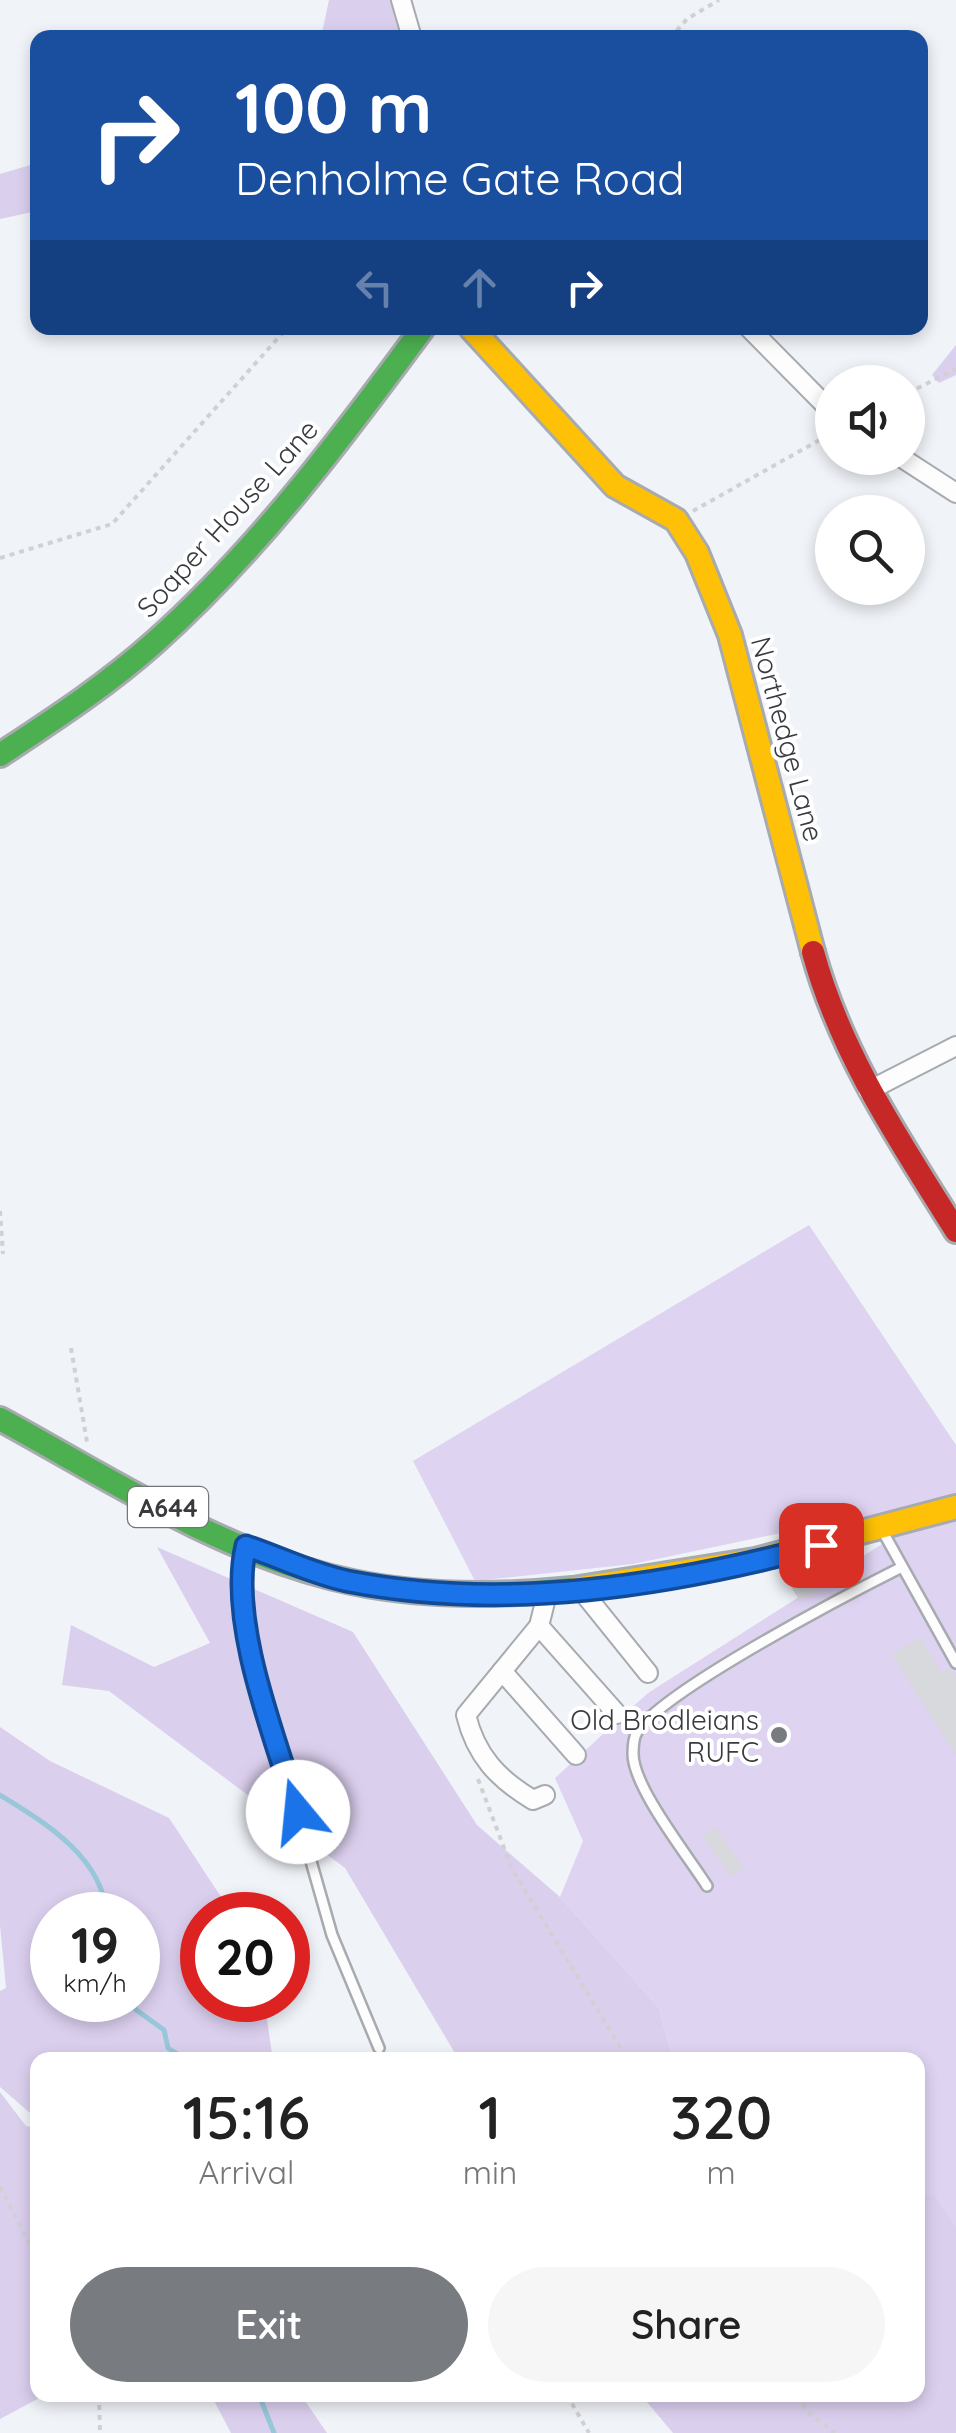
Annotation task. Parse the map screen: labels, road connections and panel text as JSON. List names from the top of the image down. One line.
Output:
{"streets":{"street":["Soaper House Lane","Northedge Lane","A644"]},"places":["Old Brodleians RUFC"],"page":{"turn":["100 m","Denholme Gate Road"],"speed":"19 km/h","limit":"20","eta":["15:16","Arrival","1","min","320","m"],"buttons":["Exit","Share"]}}
